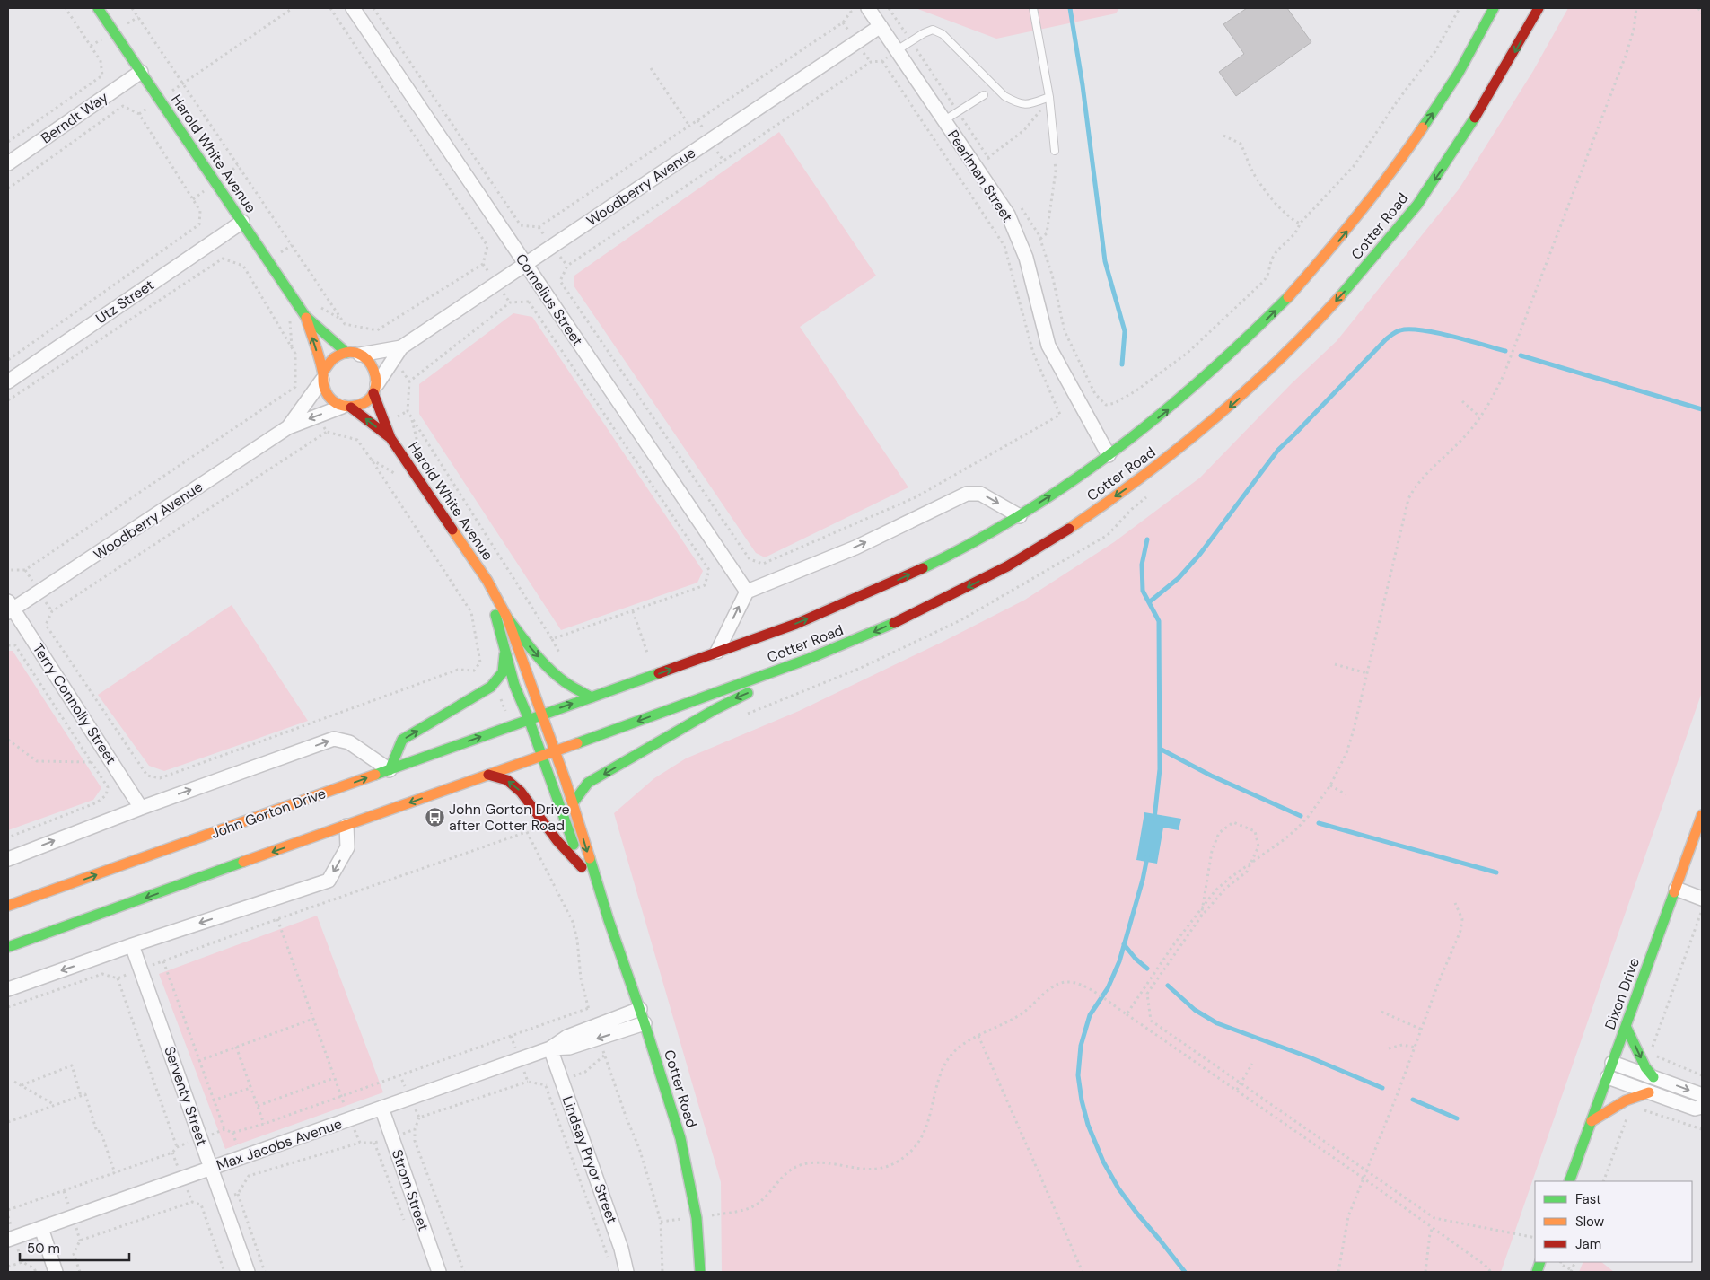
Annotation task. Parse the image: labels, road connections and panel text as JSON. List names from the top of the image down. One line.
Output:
{"streets":{"main road":["Harold White Avenue","Cotter Road","John Gorton Drive","Dixon Drive"],"street":["Berndt Way","Pearlman Street","Woodberry Avenue","Cornelius Street","Utz Street","Terry Connolly Street","Serventy Street","Max Jacobs Avenue","Lindsay Pryor Street","Strom Street"]},"crossings":[["Berndt Way","Harold White Avenue"],["Harold White Avenue","Woodberry Avenue"],["Harold White Avenue","Cotter Road"],["Harold White Avenue","Utz Street"],["Harold White Avenue","John Gorton Drive"],["Pearlman Street","Woodberry Avenue"],["Pearlman Street","Cotter Road"],["Woodberry Avenue","Cornelius Street"],["Woodberry Avenue","Terry Connolly Street"],["Cotter Road","John Gorton Drive"],["Cotter Road","Max Jacobs Avenue"],["Serventy Street","Max Jacobs Avenue"],["Max Jacobs Avenue","Lindsay Pryor Street"],["Max Jacobs Avenue","Strom Street"]],"places":{"bus stop":["John Gorton Drive after Cotter Road"]},"legend":["Fast","Slow","Jam"],"scale_bar":"50 m"}
